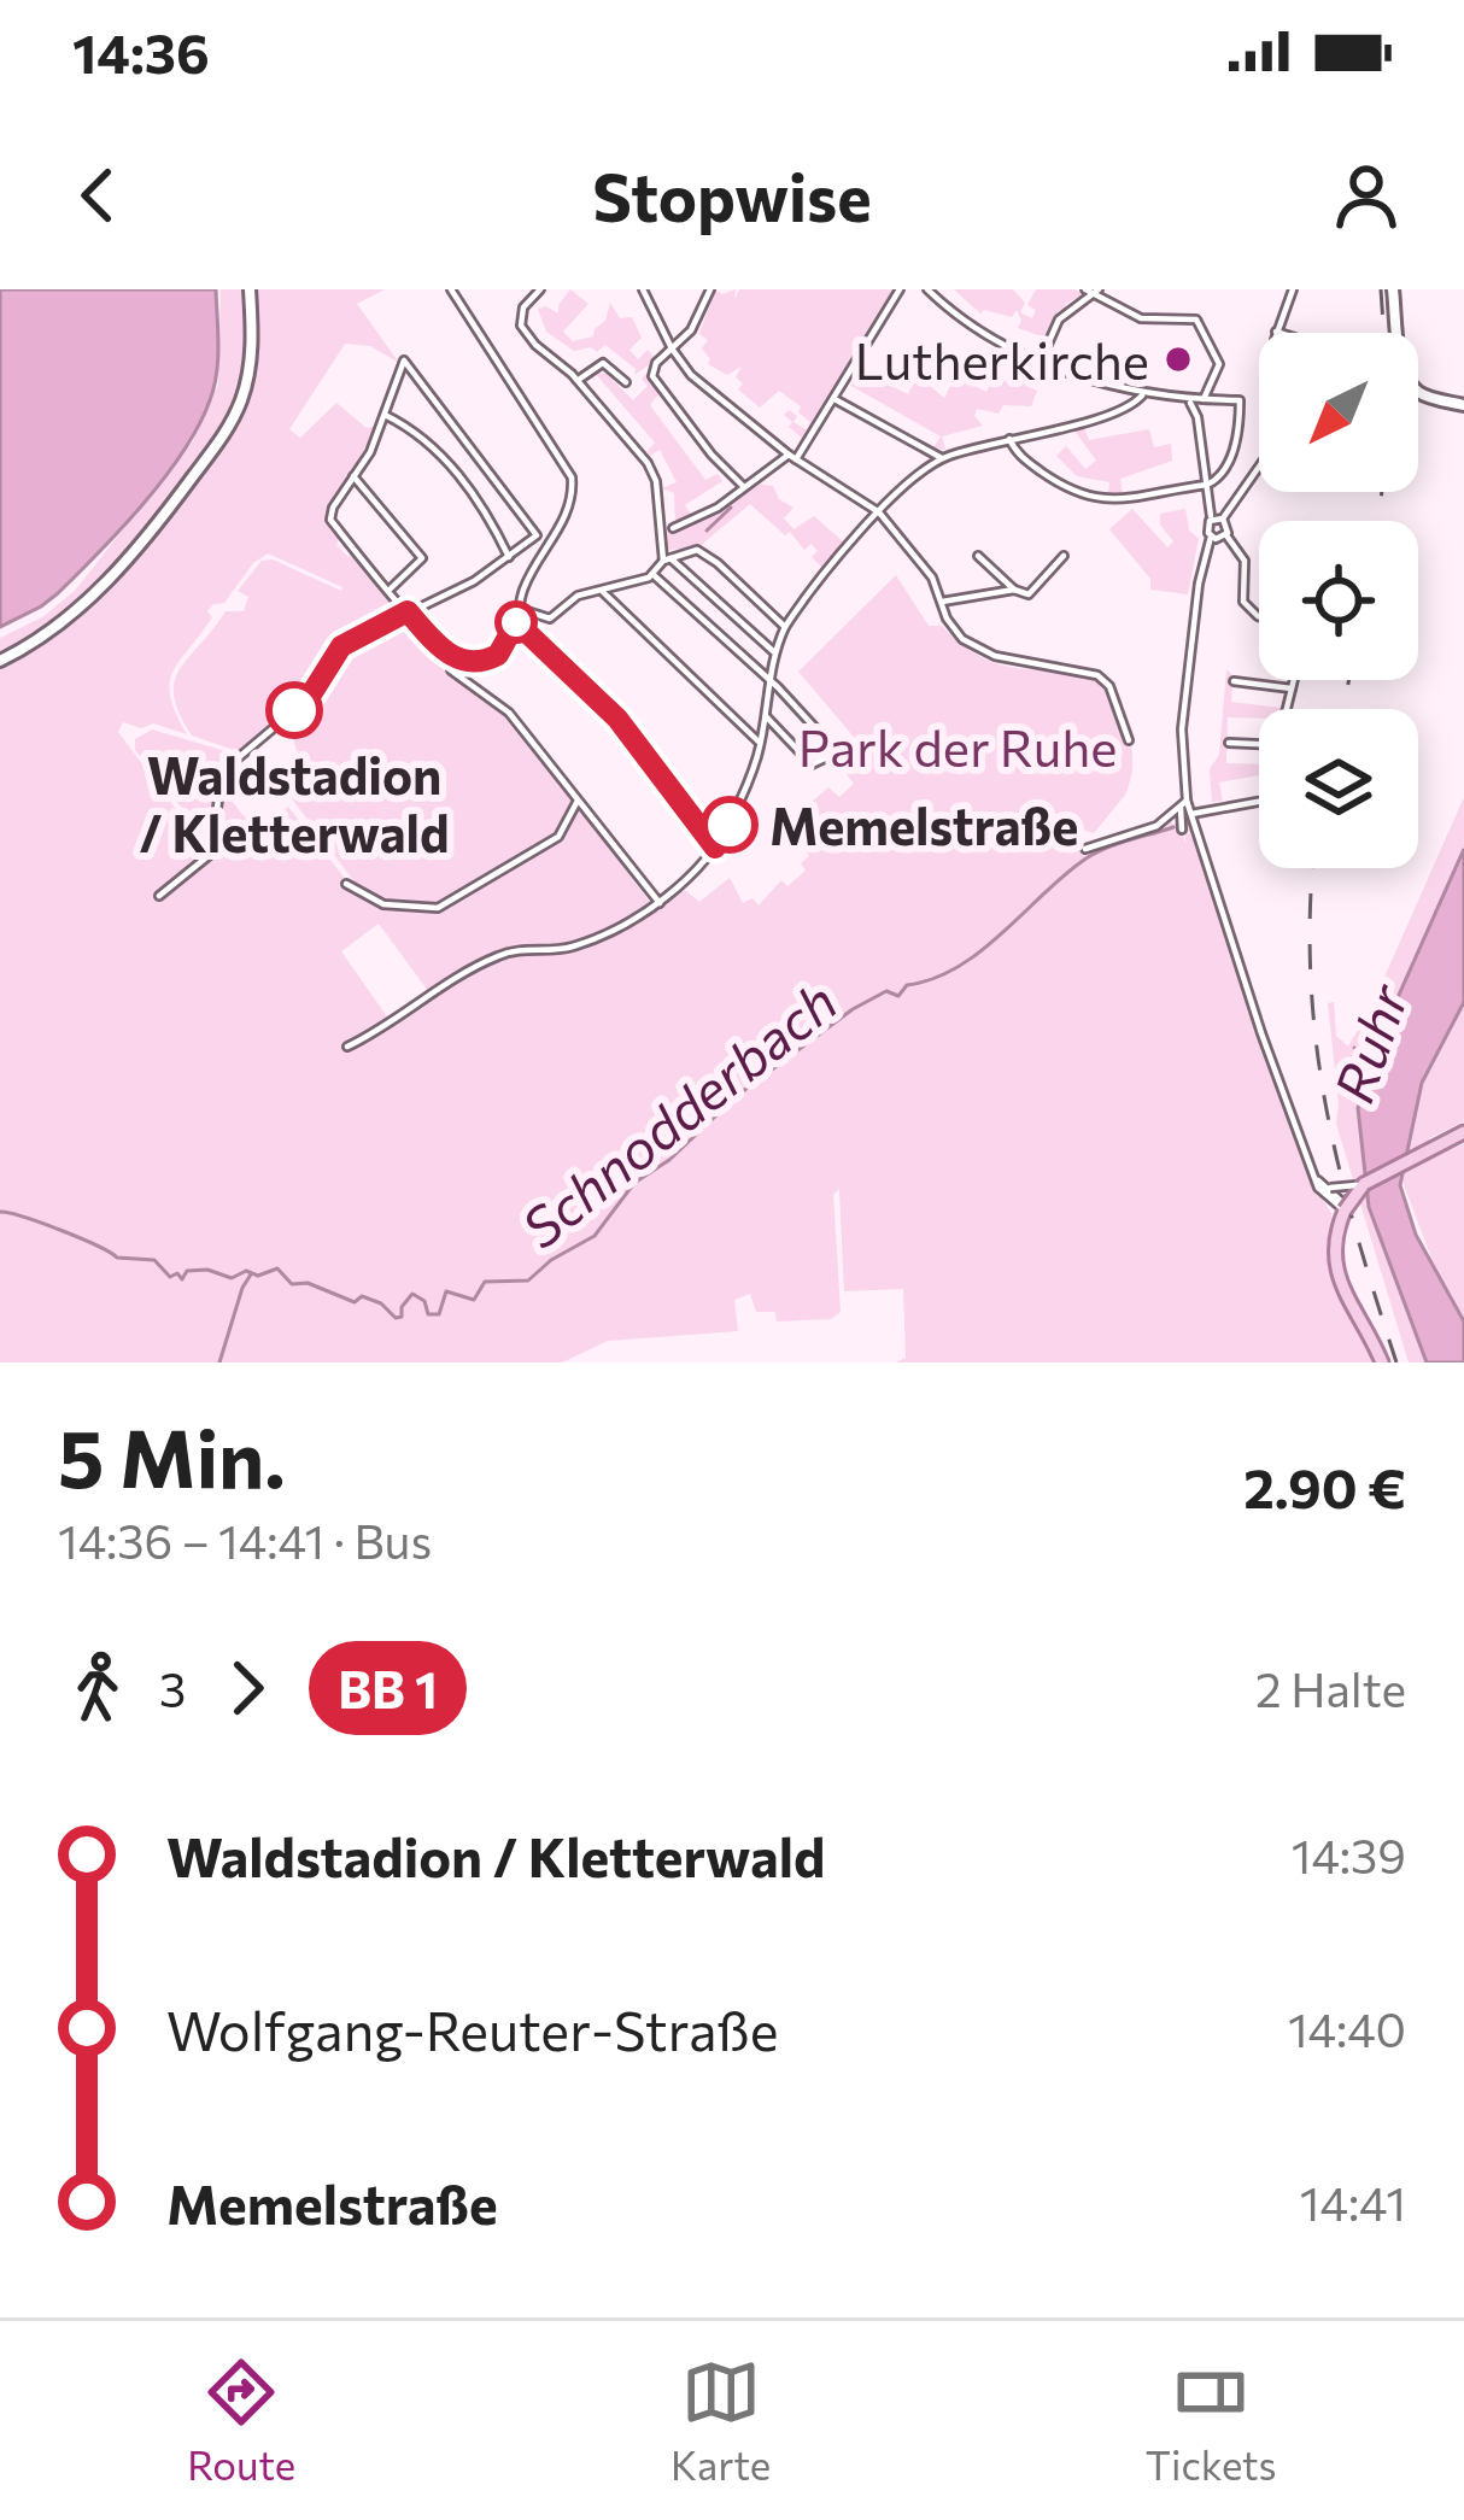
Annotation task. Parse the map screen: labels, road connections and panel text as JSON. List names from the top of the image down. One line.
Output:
{"water":["Ruhr","Schnodderbach"],"parks":["Park der Ruhe"],"places":["Lutherkirche","Waldstadion / Kletterwald","Memelstraße"],"north":"bottom left","page":{"status":"14:36","header":"Stopwise","heading":["5 Min.","14:36 – 14:41 · Bus","2.90 €"],"legs":["3","BB 1","2 Halte"],"list":[{"name":"Waldstadion / Kletterwald","value":"14:39"},{"name":"Wolfgang-Reuter-Straße","value":"14:40"},{"name":"Memelstraße","value":"14:41"}],"tabs":["Route","Karte","Tickets"]}}
